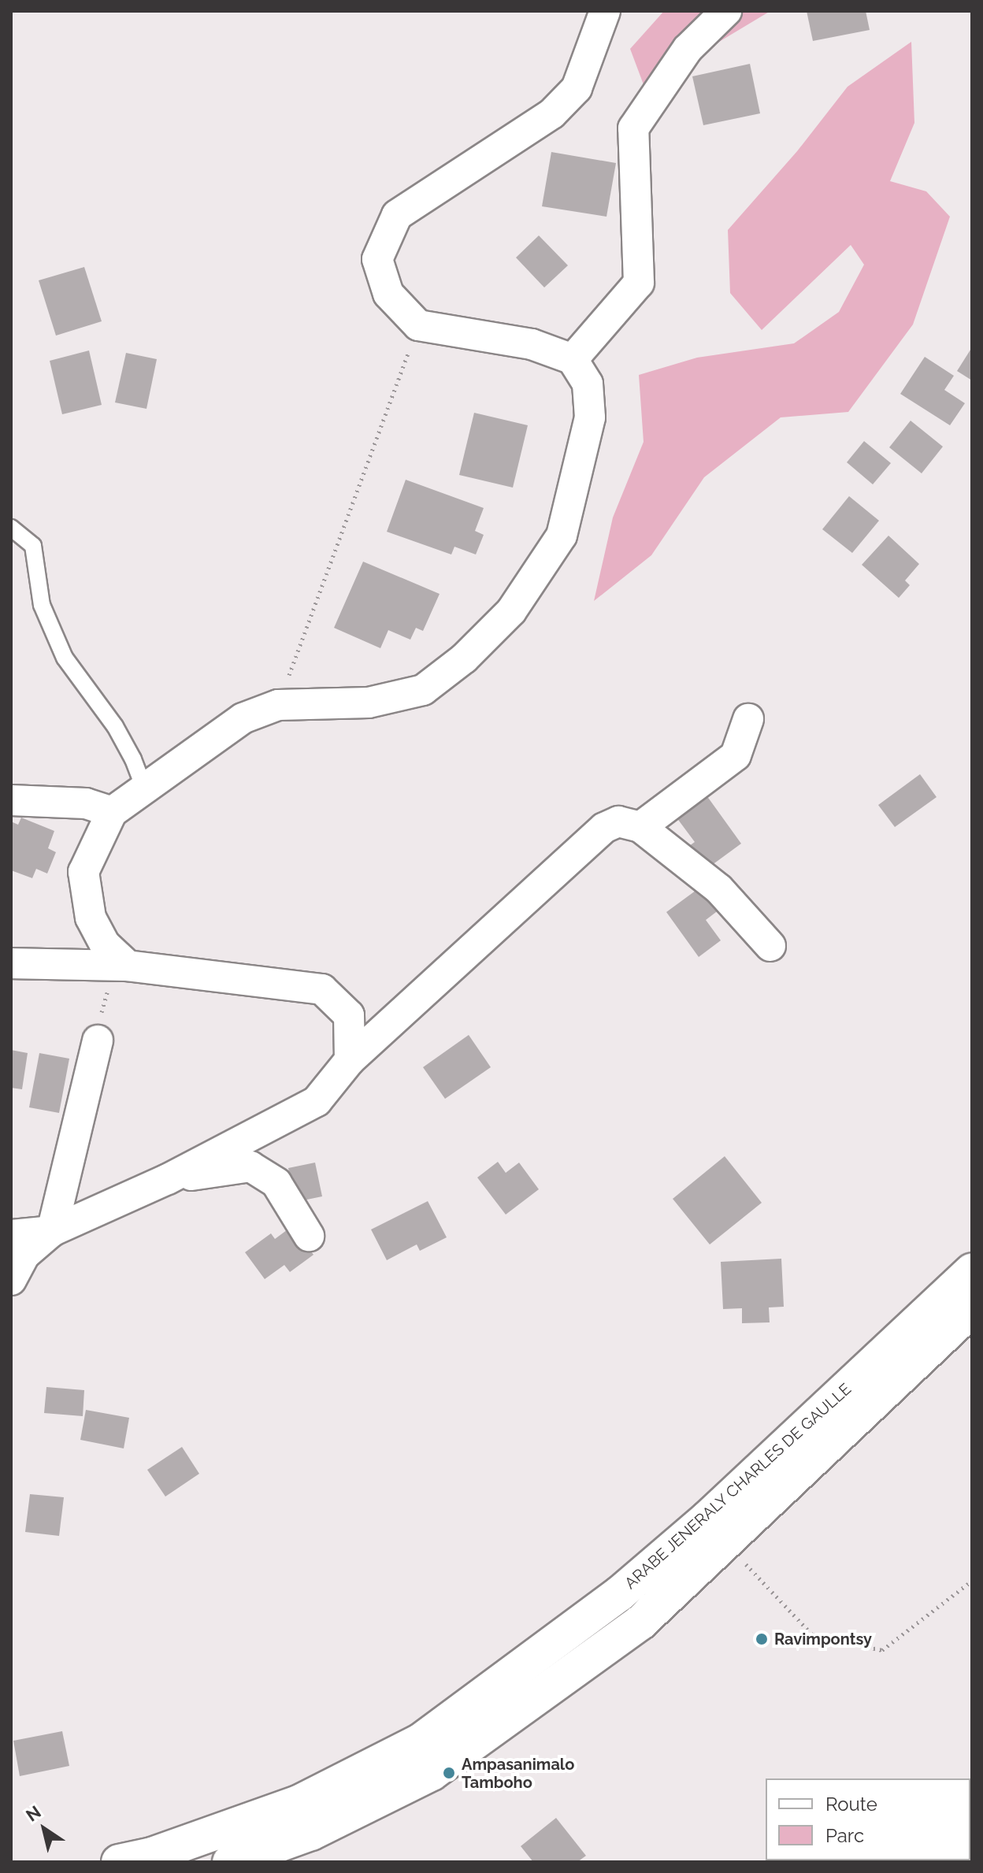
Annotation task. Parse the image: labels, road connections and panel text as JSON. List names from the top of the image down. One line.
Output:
{"streets":{"street":["ARABE JENERALY CHARLES DE GAULLE"]},"places":["Ravimpontsy","Ampasanimalo Tamboho"],"legend":["Route","Parc"],"north":"top left"}
